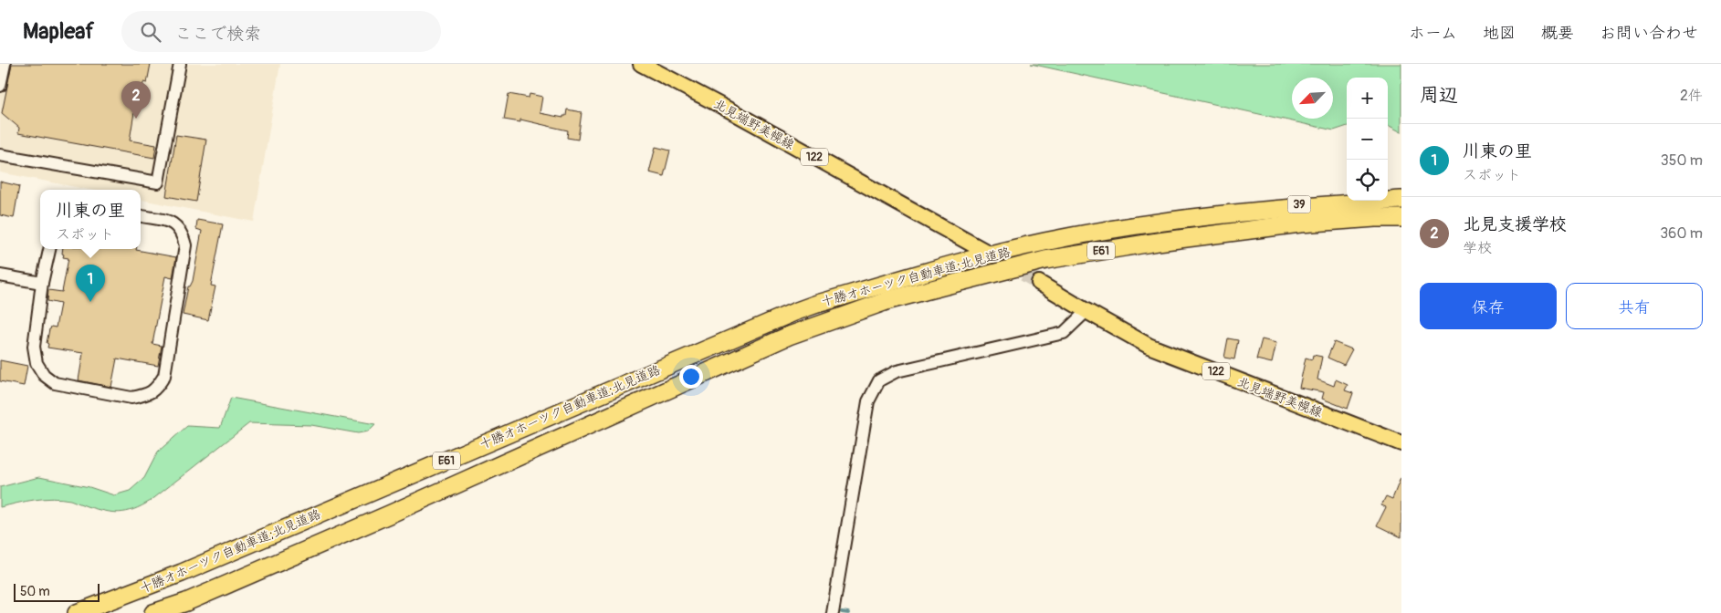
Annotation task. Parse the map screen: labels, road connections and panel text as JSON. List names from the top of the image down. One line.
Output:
{"streets":{"highway":["39","E61","十勝オホーツク自動車道;北見道路"],"main road":["北見端野美幌線","122"]},"crossings":[["39","十勝オホーツク自動車道;北見道路"]],"scale_bar":"50 m","north":"bottom left","page":{"header":"Mapleaf","search":"ここで検索","nav":["ホーム","地図","概要","お問い合わせ"],"heading":["周辺","2件"],"map_buttons":["+","−"],"pins":["2","1"],"list":[{"mark":"1","name":"川東の里","note":"スポット","value":"350 m"},{"mark":"2","name":"北見支援学校","note":"学校","value":"360 m"}],"popup":["川東の里","スポット"],"buttons":["保存","共有"],"scale":"50 m"}}
